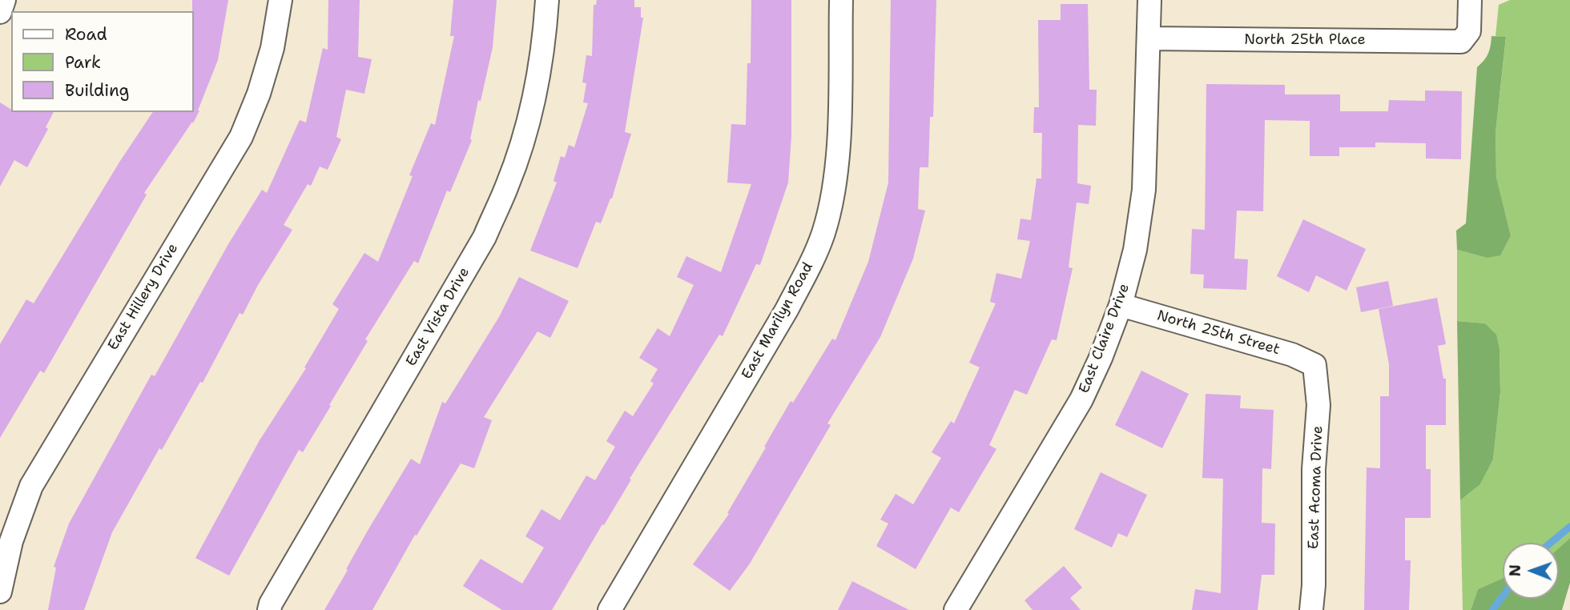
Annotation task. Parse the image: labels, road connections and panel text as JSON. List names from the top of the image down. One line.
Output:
{"streets":{"street":["North 25th Place","East Hillery Drive","East Vista Drive","East Marilyn Road","North 25th Street","East Claire Drive","East Acoma Drive"]},"crossings":[["North 25th Place","East Claire Drive"],["North 25th Street","East Claire Drive"],["North 25th Street","East Acoma Drive"]],"legend":["Road","Park","Building"],"north":"left"}
